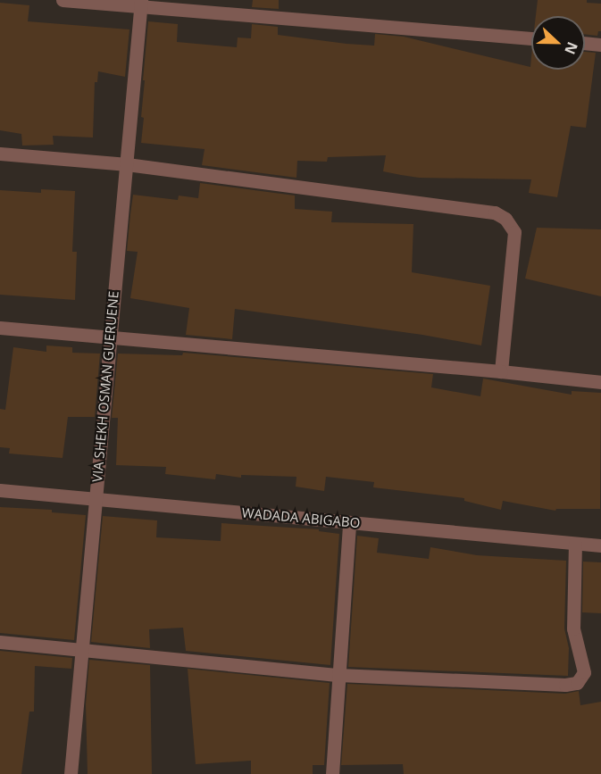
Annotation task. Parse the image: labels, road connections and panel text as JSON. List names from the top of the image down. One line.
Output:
{"streets":{"street":["VIA SHEKH OSMAN GUERUENE","WADADA ABIGABO"]},"crossings":[["VIA SHEKH OSMAN GUERUENE","WADADA ABIGABO"]],"north":"right"}
